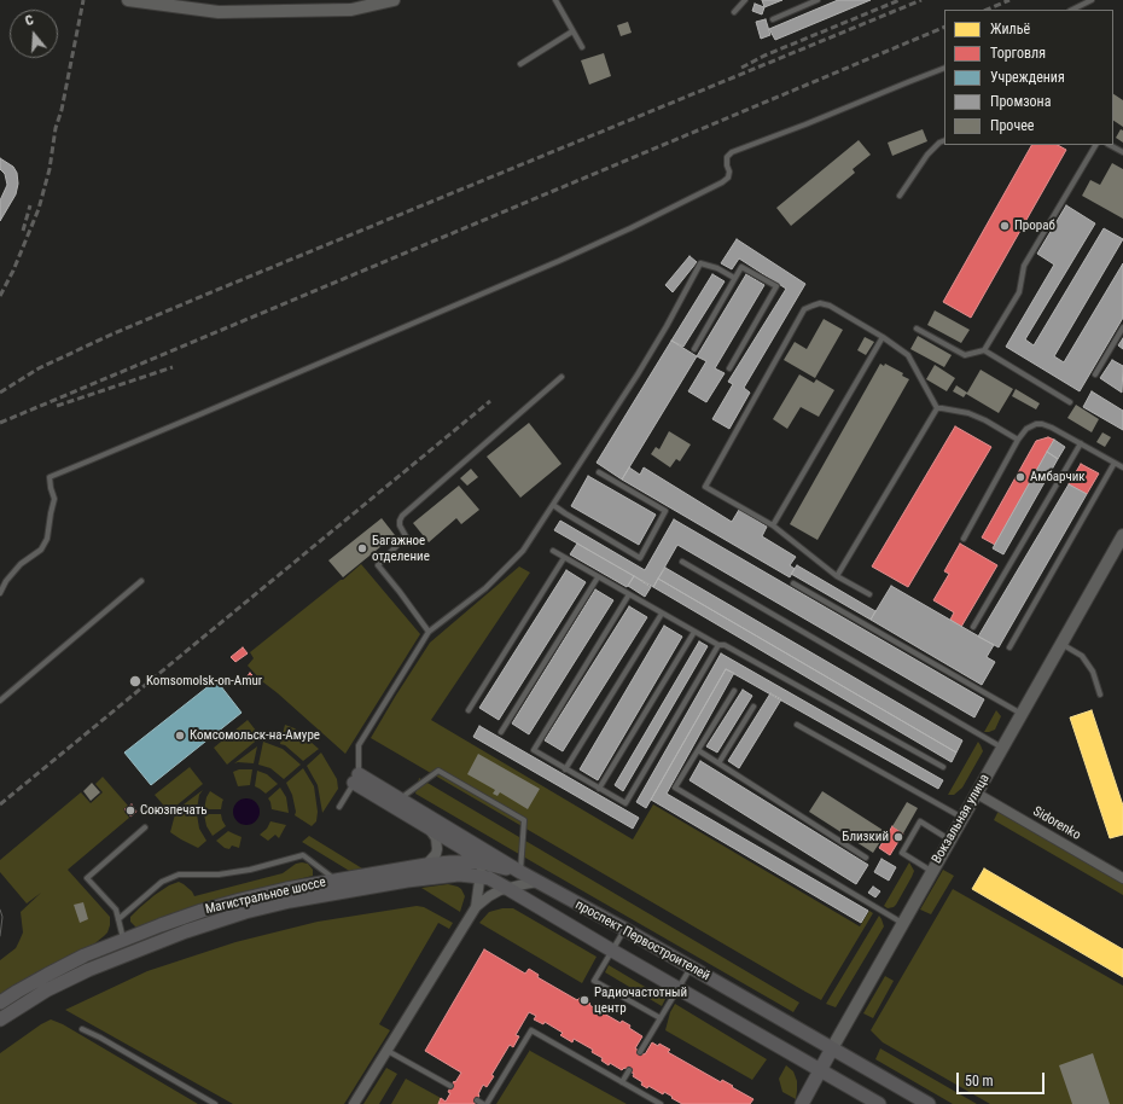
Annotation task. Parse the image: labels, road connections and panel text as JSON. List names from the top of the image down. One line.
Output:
{"streets":{"main road":["Вокзальная улица","Магистральное шоссе","проспект Первостроителей"],"street":["Sidorenko"]},"crossings":[["Вокзальная улица","Sidorenko"],["Вокзальная улица","проспект Первостроителей"],["Магистральное шоссе","проспект Первостроителей"]],"places":["Прораб","Амбарчик","Багажное отделение","Komsomolsk-on-Amur","Комсомольск-на-Амуре","Союзпечать","Близкий","Радиочастотный центр"],"legend":["Жильё","Торговля","Учреждения","Промзона","Прочее"],"scale_bar":"50 m","north":"top"}
